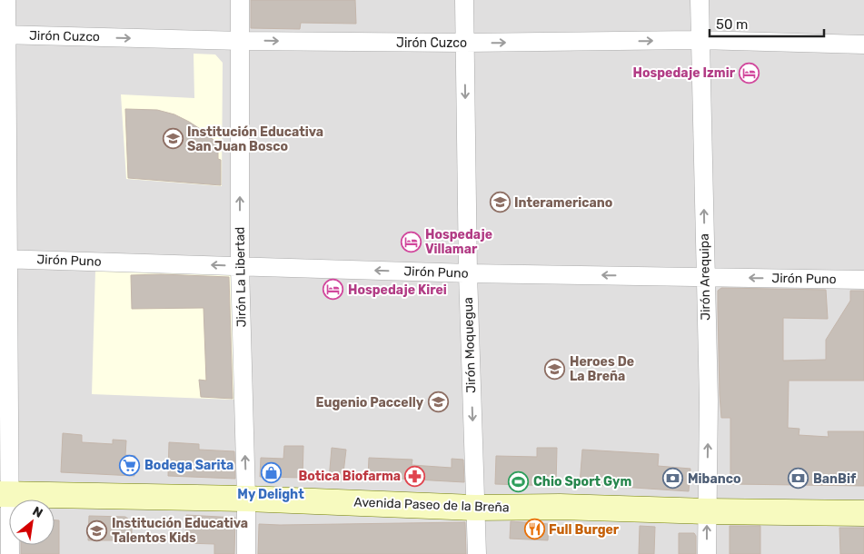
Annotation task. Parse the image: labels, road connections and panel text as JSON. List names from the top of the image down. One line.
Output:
{"streets":{"street":["Jirón Cuzco","Jirón Puno","Jirón La Libertad","Jirón Arequipa","Jirón Moquegua","Avenida Paseo de la Breña"]},"crossings":[["Jirón Cuzco","Jirón La Libertad"],["Jirón Cuzco","Jirón Arequipa"],["Jirón Cuzco","Jirón Moquegua"],["Jirón Puno","Jirón La Libertad"],["Jirón Puno","Jirón Arequipa"],["Jirón Puno","Jirón Moquegua"],["Jirón La Libertad","Avenida Paseo de la Breña"],["Jirón Arequipa","Avenida Paseo de la Breña"],["Jirón Moquegua","Avenida Paseo de la Breña"]],"one_way":["Jirón Cuzco","Jirón Puno","Jirón La Libertad","Jirón Arequipa","Jirón Moquegua"],"places":{"hotel":["Hospedaje Izmir","Hospedaje Villamar","Hospedaje Kirei"],"school or university":["Institución Educativa San Juan Bosco","Interamericano","Heroes De La Breña","Eugenio Paccelly","Institución Educativa Talentos Kids"],"supermarket":["Bodega Sarita"],"shop":["My Delight"],"pharmacy":["Botica Biofarma"],"bank":["Mibanco","BanBif"],"sports":["Chio Sport Gym"],"restaurant":["Full Burger"]},"scale_bar":"50 m","north":"top right"}
